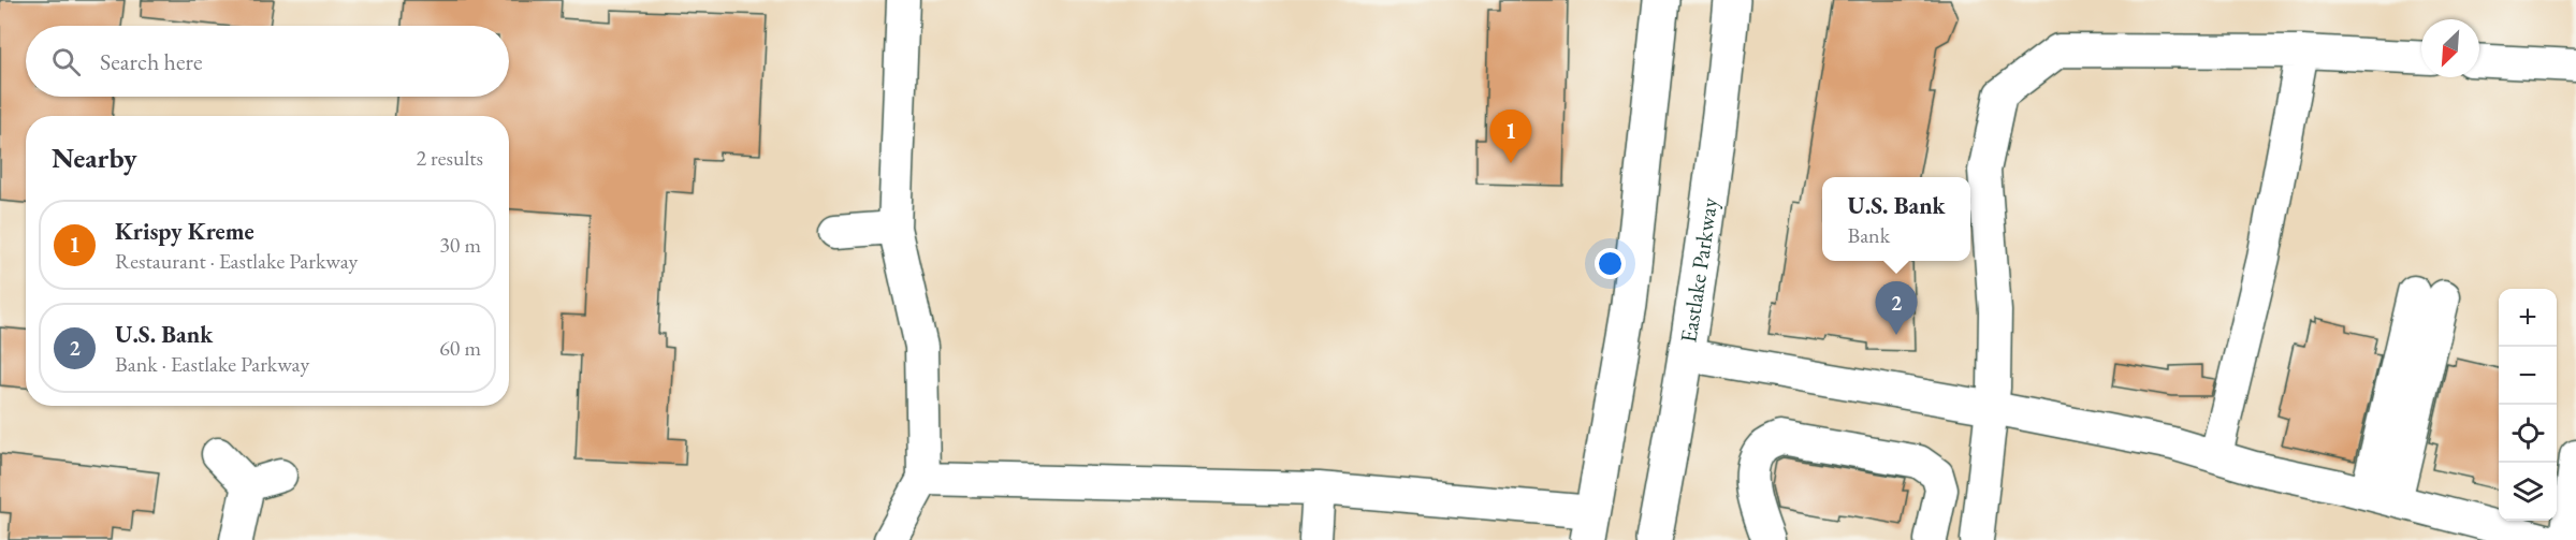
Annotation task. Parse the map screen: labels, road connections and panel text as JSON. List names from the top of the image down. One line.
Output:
{"streets":{"main road":["Eastlake Parkway"]},"north":"bottom left","page":{"search":"Search here","pins":["1","2"],"heading":["Nearby","2 results"],"popup":["U.S. Bank","Bank"],"list":[{"mark":"1","name":"Krispy Kreme","note":"Restaurant · Eastlake Parkway","value":"30 m"},{"mark":"2","name":"U.S. Bank","note":"Bank · Eastlake Parkway","value":"60 m"}],"map_buttons":["+","−"]}}
